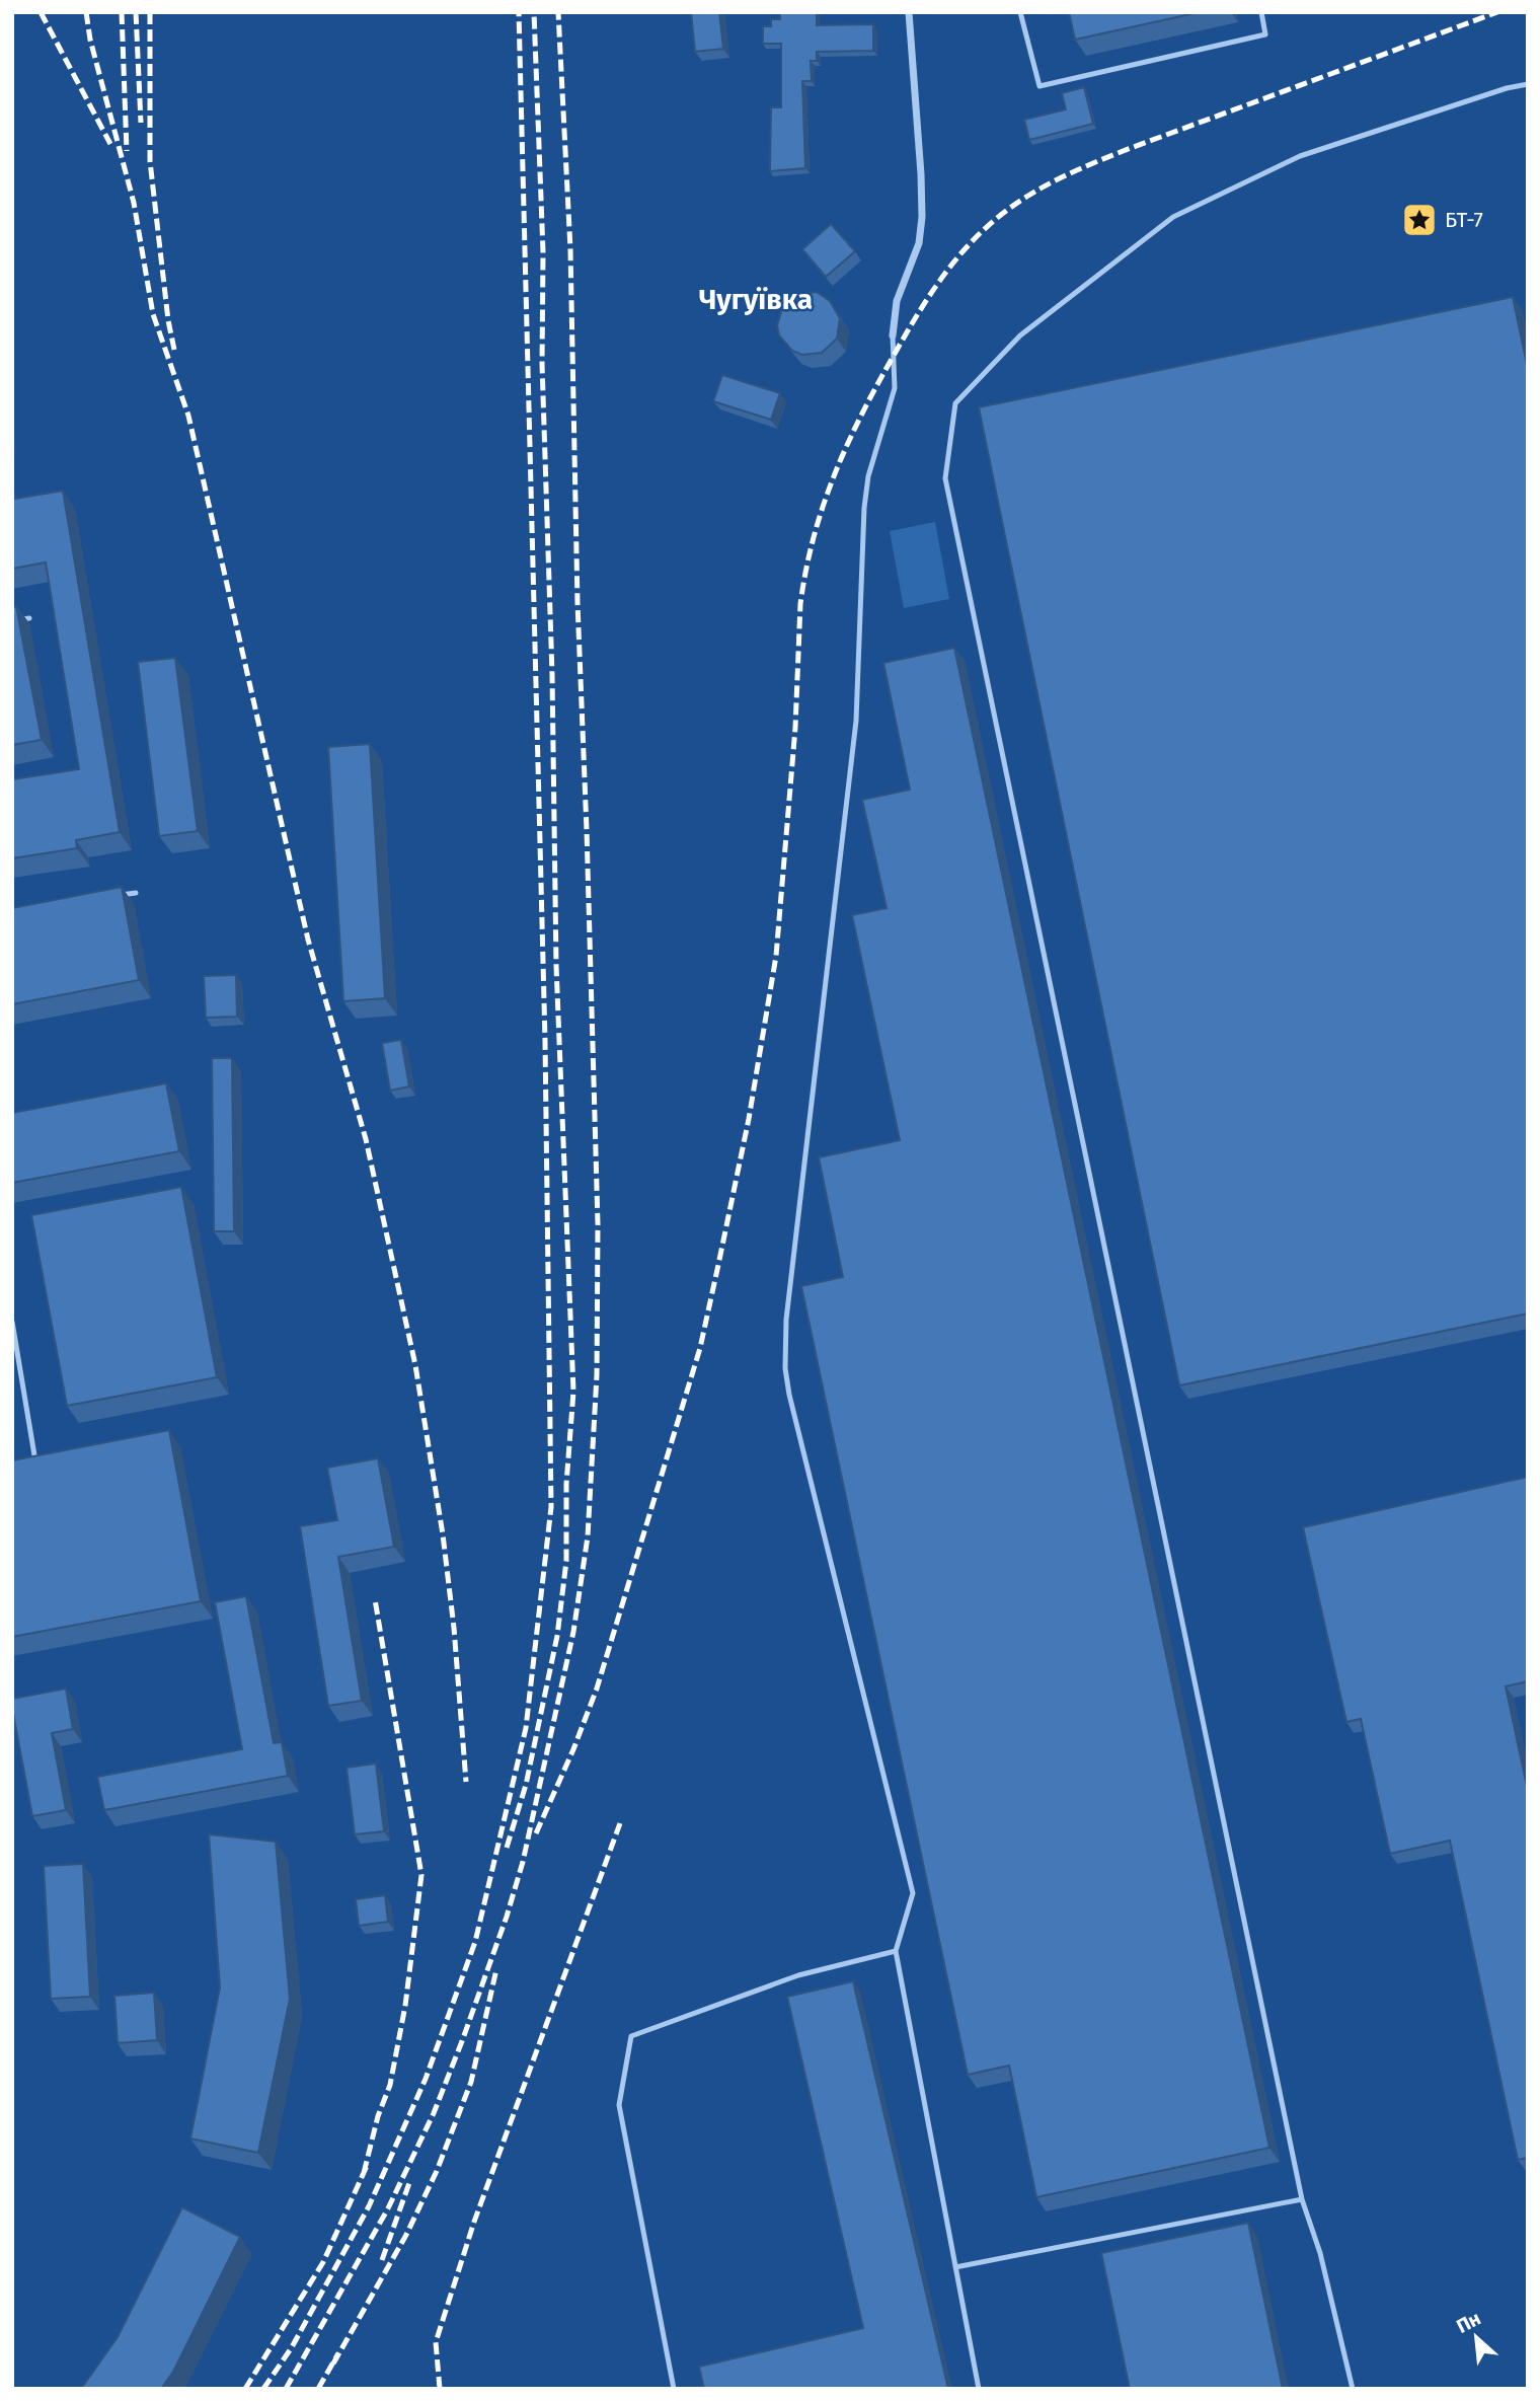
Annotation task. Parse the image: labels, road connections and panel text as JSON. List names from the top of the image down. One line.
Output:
{"districts":["Чугуївка"],"places":{"place":["БТ-7"]},"north":"top left"}
